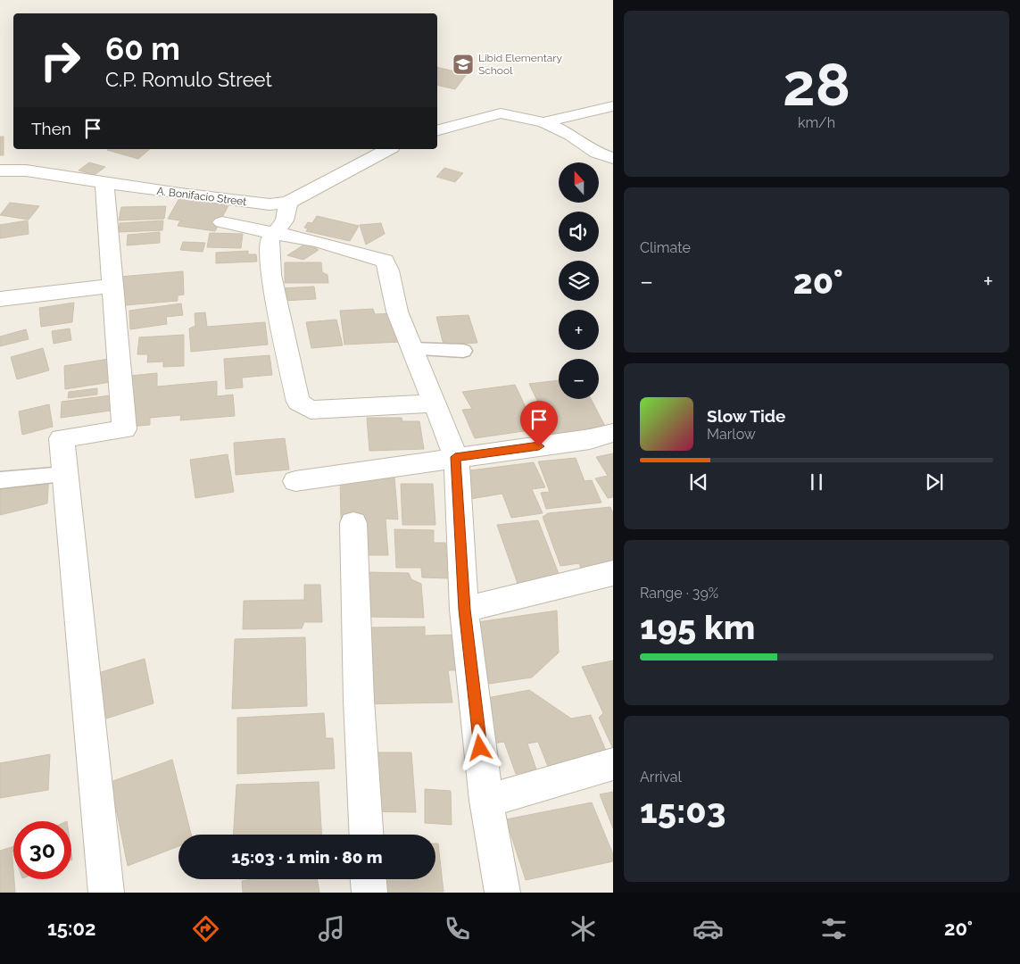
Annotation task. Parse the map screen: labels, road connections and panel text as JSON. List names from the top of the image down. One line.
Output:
{"streets":{"street":["A. Bonifacio Street"]},"places":{"school or university":["Libid Elementary School"]},"north":"top","page":{"tile":[["28","km/h"],"Climate",["Range · 39%","195 km"],["Arrival","15:03"]],"turn":["60 m","C.P. Romulo Street"],"then":"Then","map_buttons":["+","−"],"heat":["−","20°","+"],"song":["Slow Tide","Marlow"],"limit":"30","trip":"15:03 · 1 min · 80 m","tabs":["15:02","20°"]}}
